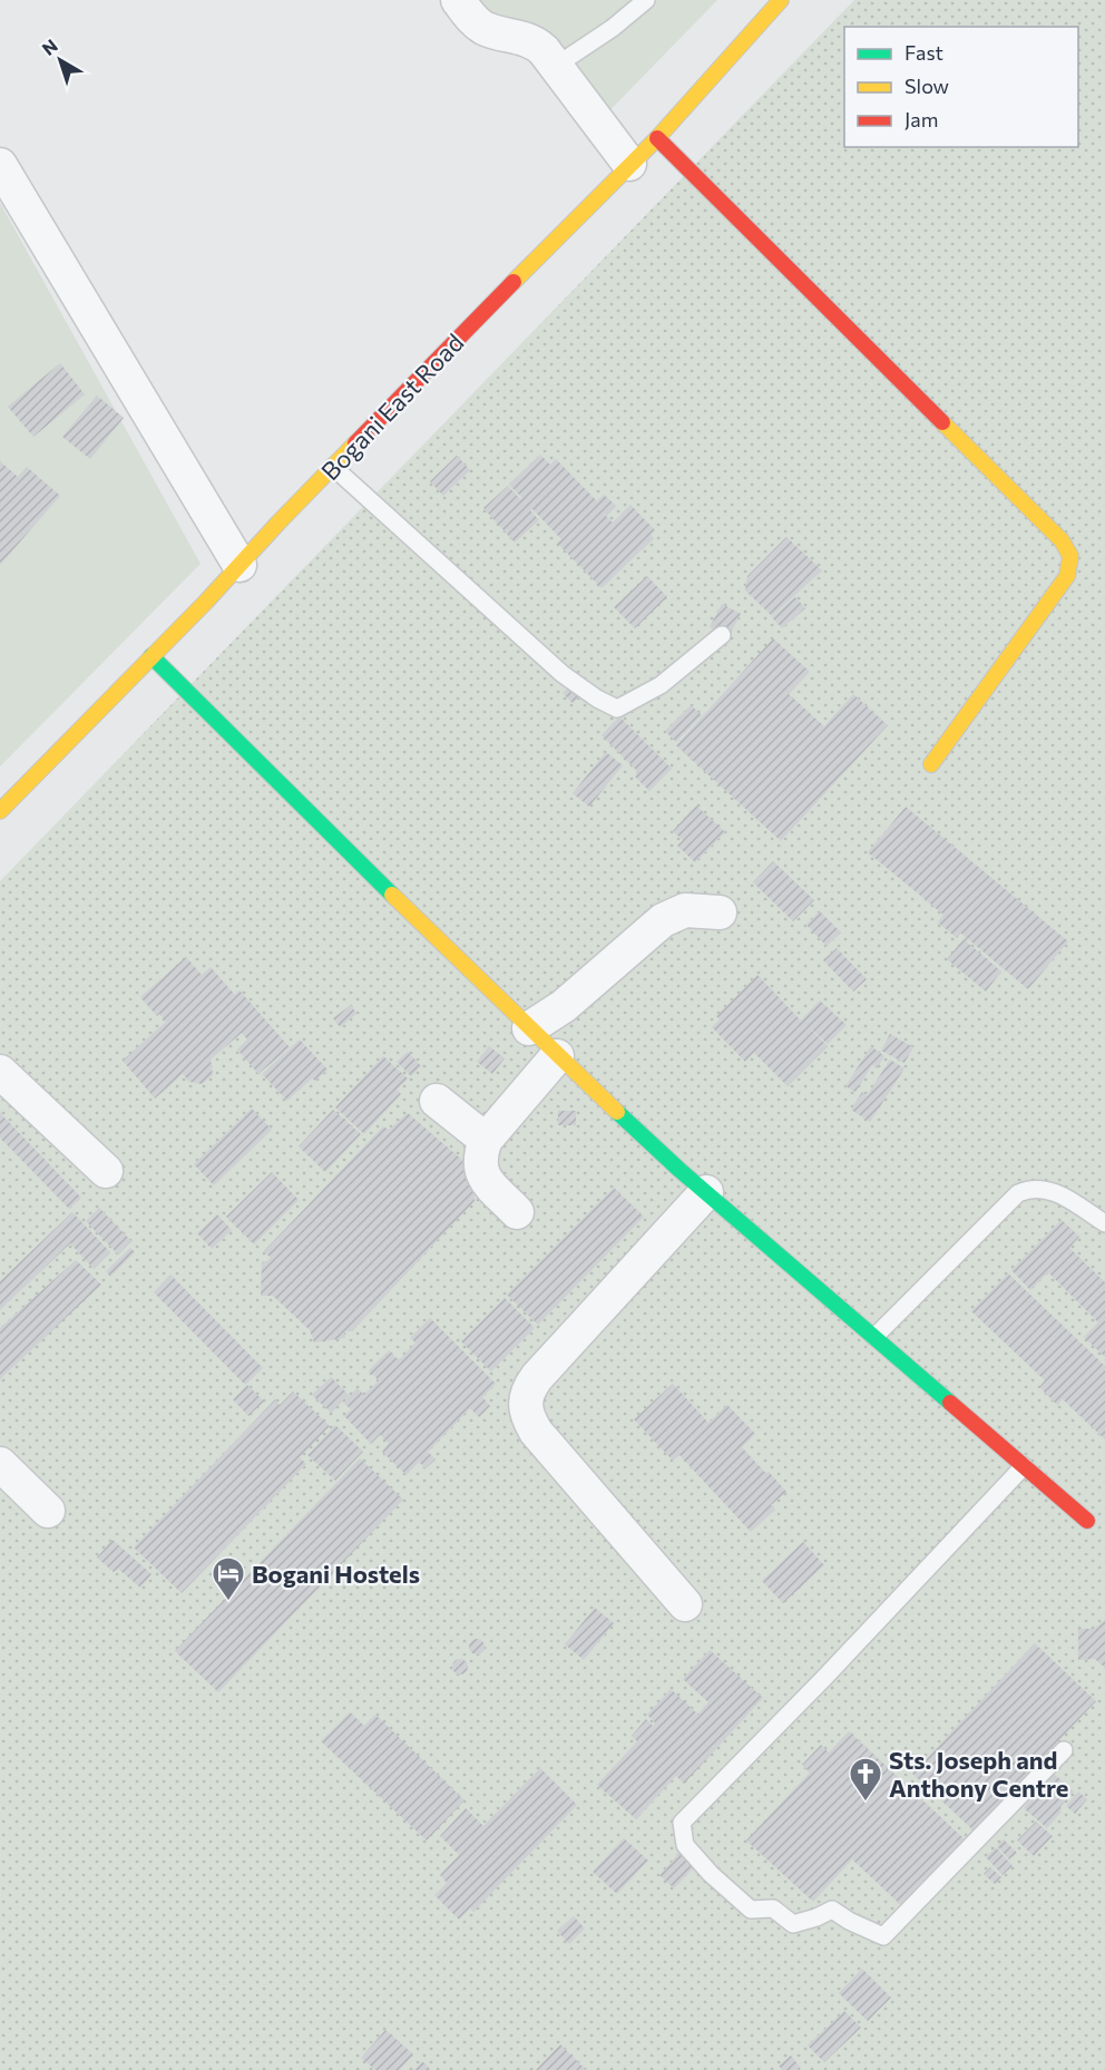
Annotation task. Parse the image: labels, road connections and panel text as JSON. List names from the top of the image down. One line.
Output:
{"streets":{"street":["Bogani East Road"]},"places":{"hotel":["Bogani Hostels"],"church":["Sts. Joseph and Anthony Centre"]},"legend":["Fast","Slow","Jam"],"north":"top left"}
